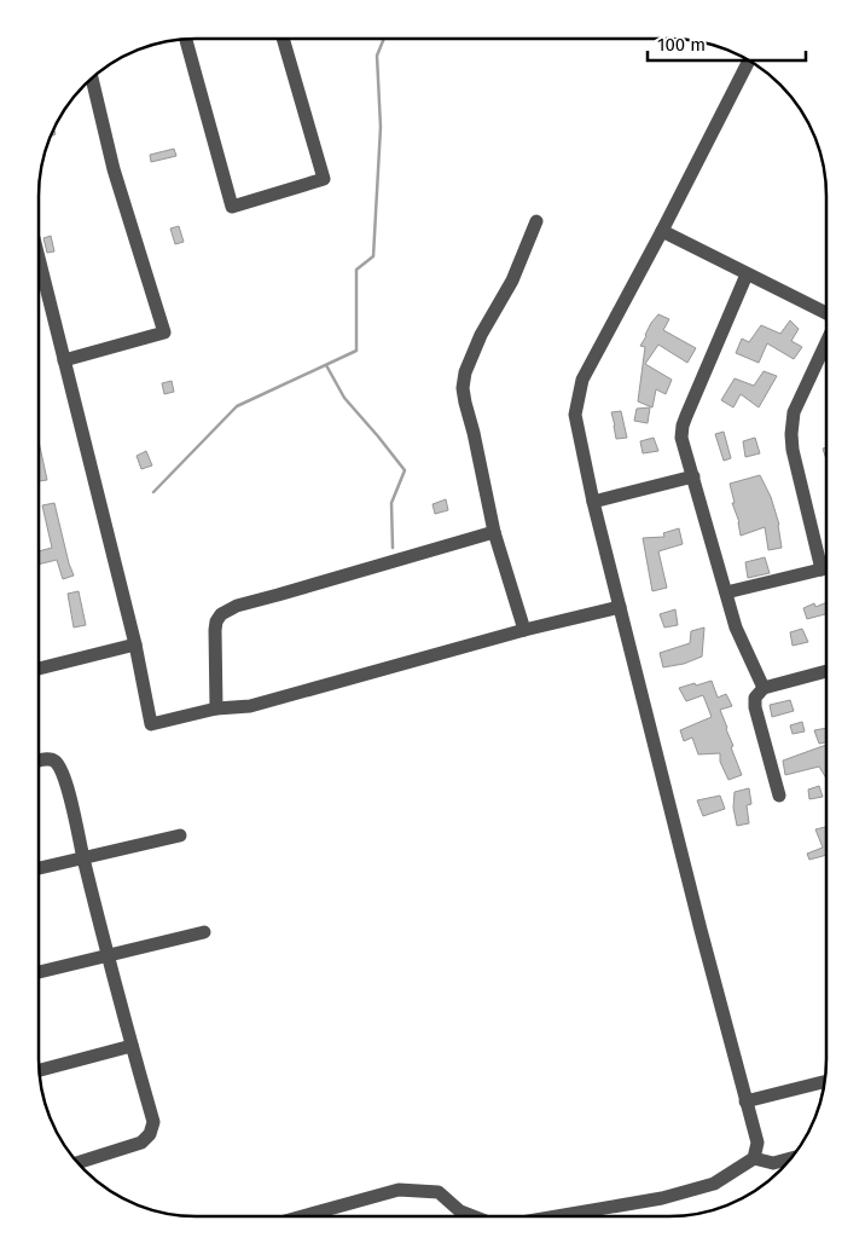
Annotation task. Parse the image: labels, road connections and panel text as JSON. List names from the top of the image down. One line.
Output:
{"scale_bar":"100 m"}
